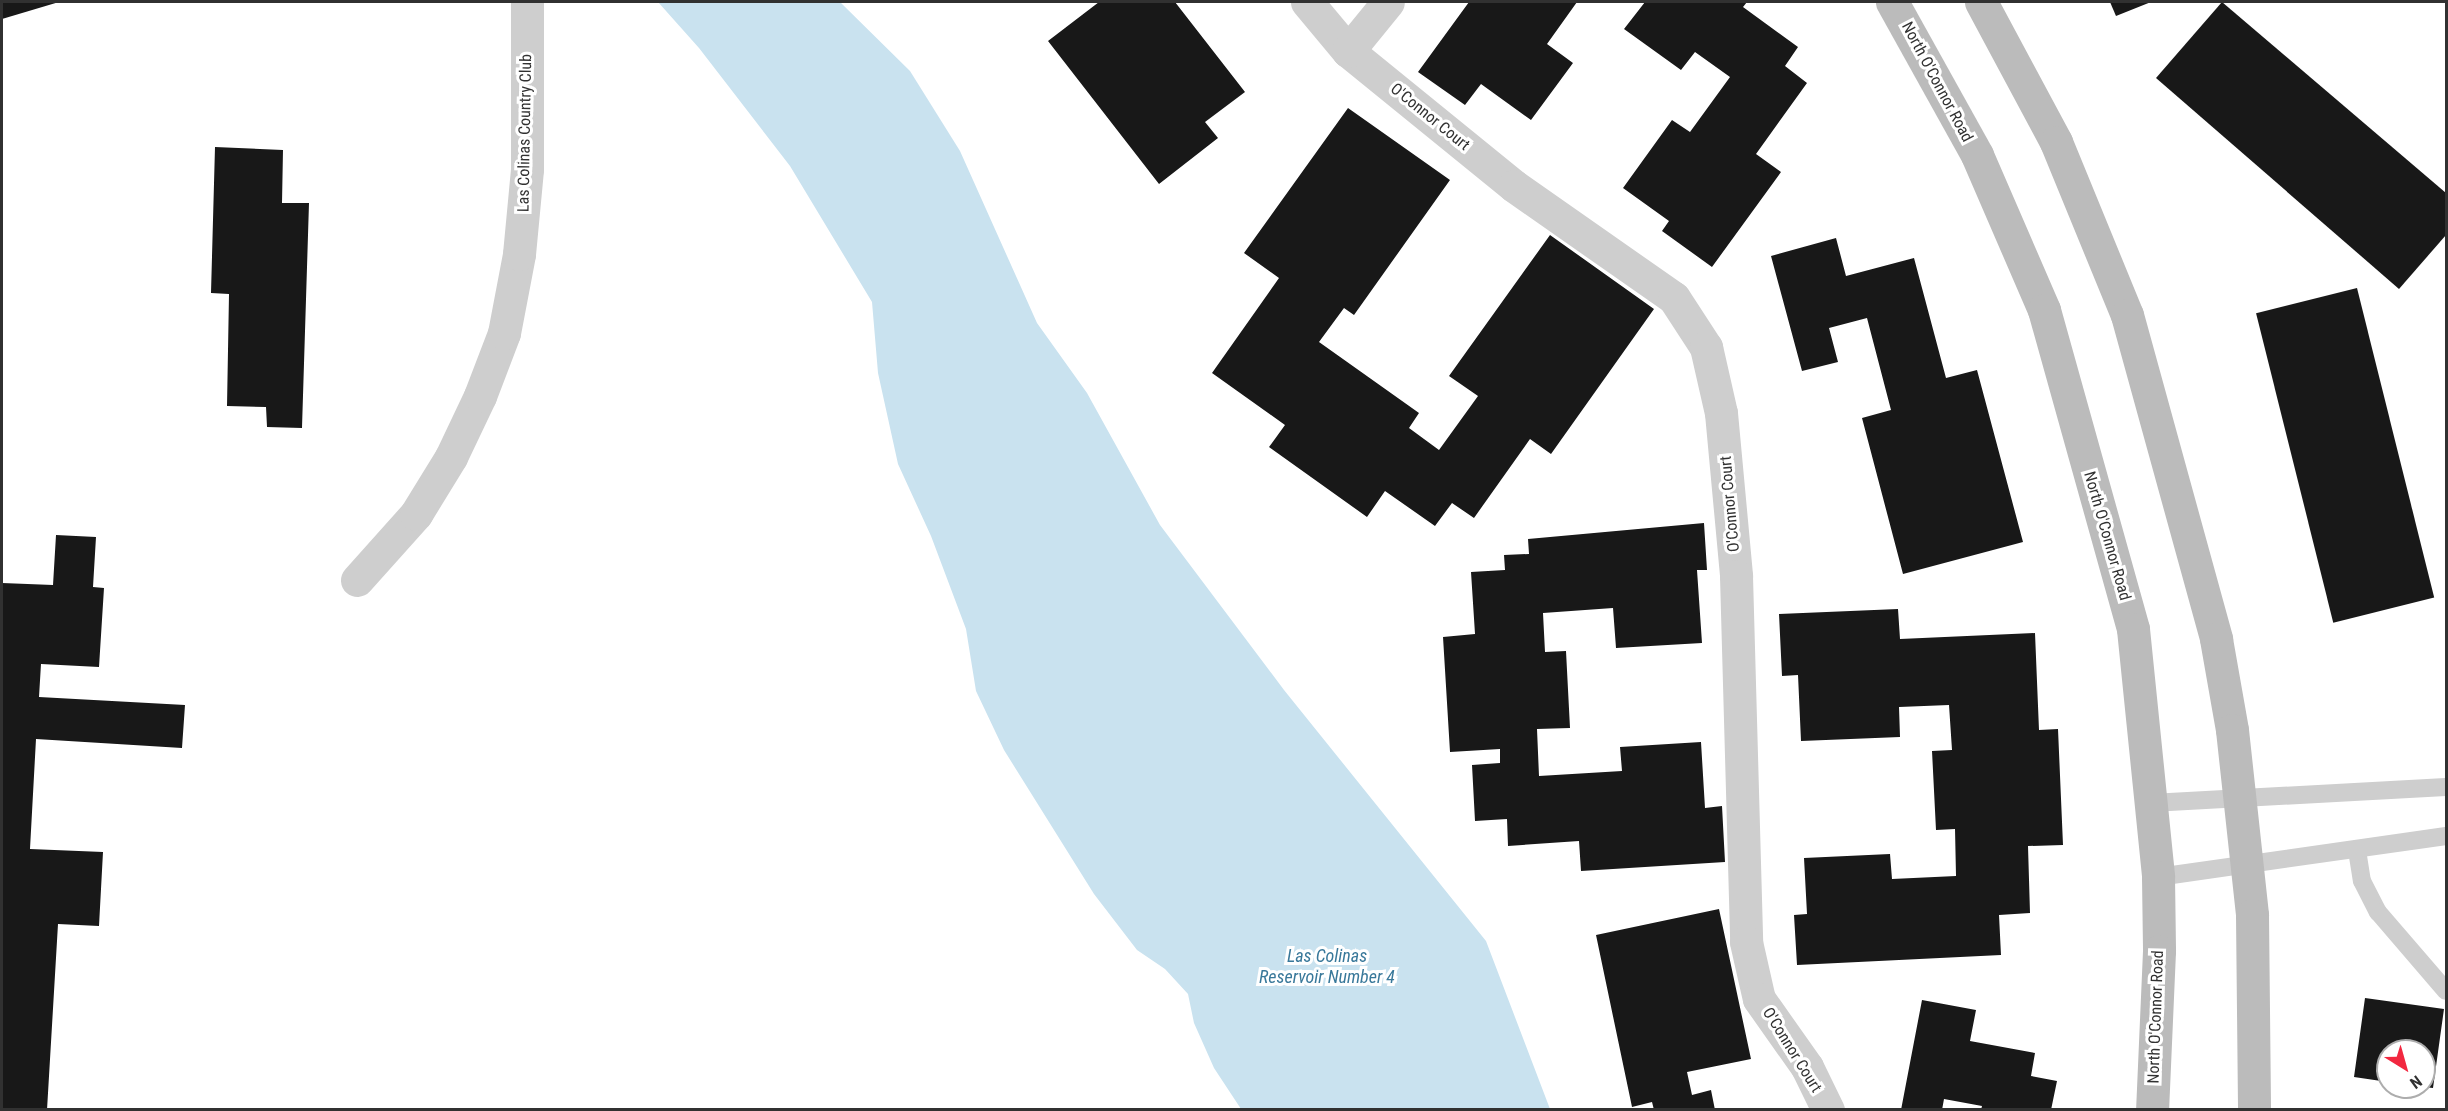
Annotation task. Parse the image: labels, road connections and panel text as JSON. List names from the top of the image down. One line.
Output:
{"streets":{"main road":["North O'Connor Road"],"street":["O'Connor Court","Las Colinas Country Club"]},"water":["Las Colinas Reservoir Number 4"],"north":"bottom right"}
